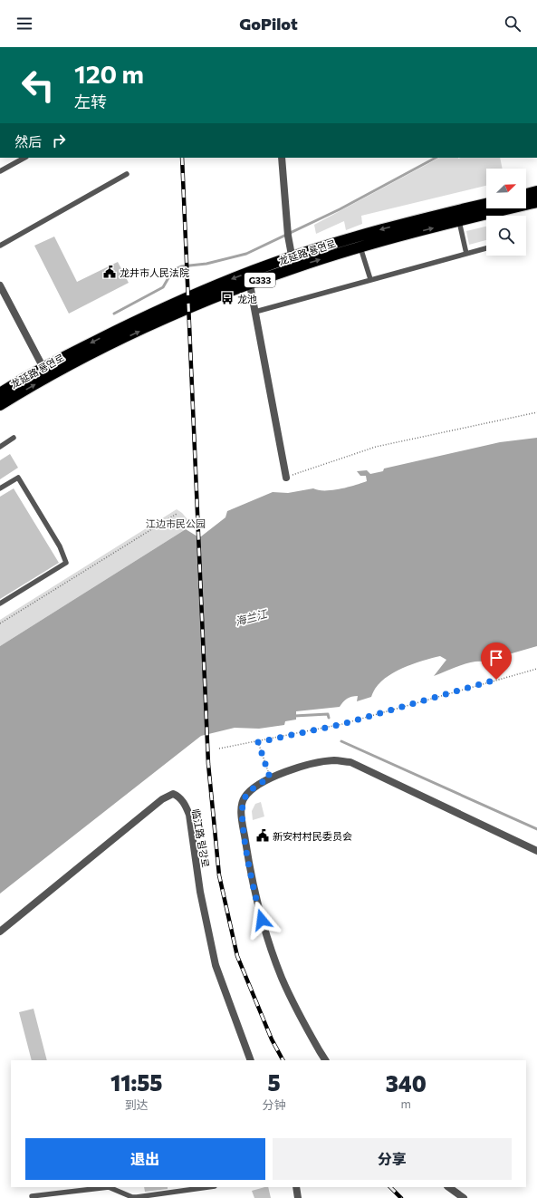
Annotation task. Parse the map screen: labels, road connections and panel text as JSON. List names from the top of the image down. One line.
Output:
{"streets":{"highway":["龙延路 룡연로","G333"],"street":["临江路 림강로"]},"water":["海兰江"],"parks":["江边市民公园"],"places":{"public building":["龙井市人民法院","新安村村民委员会"],"bus stop":["龙池"]},"north":"top right","page":{"header":"GoPilot","turn":["120 m","左转"],"then":"然后","eta":["11:55","到达","5","分钟","340","m"],"buttons":["退出","分享"]}}
